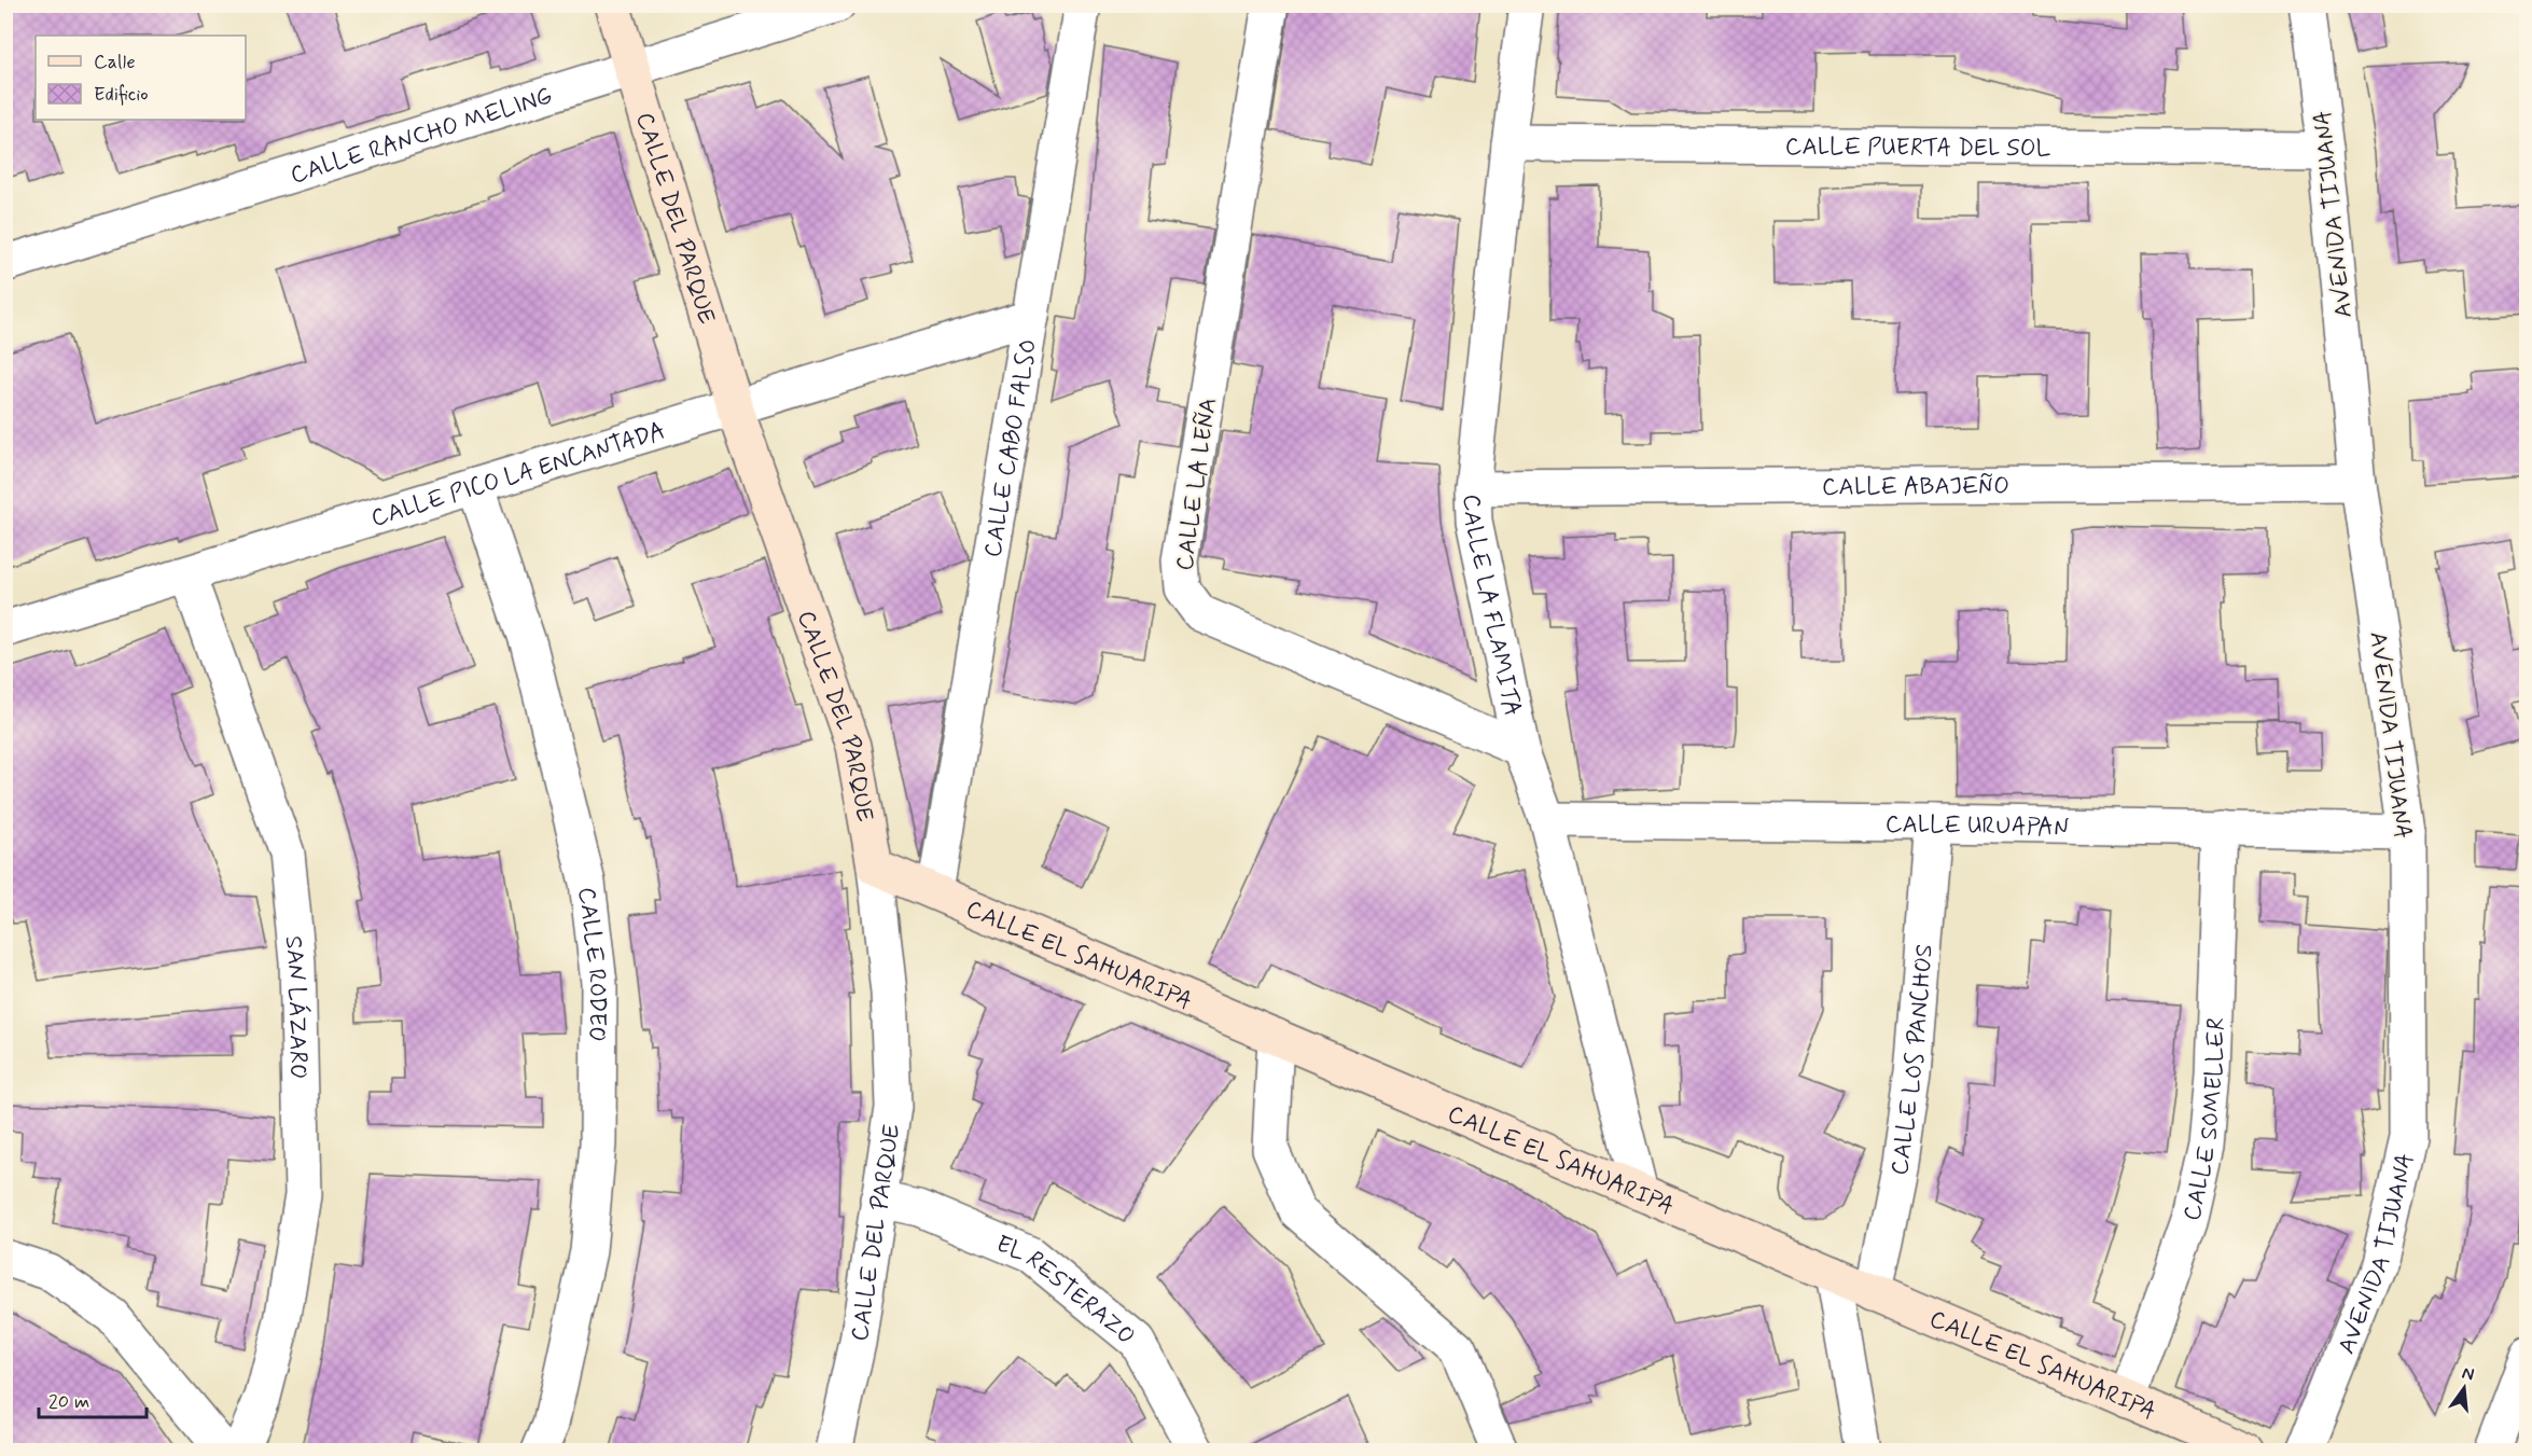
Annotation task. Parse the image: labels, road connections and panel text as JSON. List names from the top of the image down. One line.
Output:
{"streets":{"street":["CALLE RANCHO MELING","CALLE PUERTA DEL SOL","AVENIDA TIJUANA","CALLE DEL PARQUE","CALLE CABO FALSO","CALLE PICO LA ENCANTADA","CALLE LA LEÑA","CALLE ABAJEÑO","CALLE LA FLAMITA","CALLE URUAPAN","CALLE EL SAHUARIPA","CALLE RODEO","SAN LÁZARO","CALLE LOS PANCHOS","CALLE SOMELLER","EL RESTERAZO"]},"crossings":[["CALLE RANCHO MELING","CALLE DEL PARQUE"],["CALLE PUERTA DEL SOL","AVENIDA TIJUANA"],["CALLE PUERTA DEL SOL","CALLE LA FLAMITA"],["AVENIDA TIJUANA","CALLE ABAJEÑO"],["AVENIDA TIJUANA","CALLE URUAPAN"],["CALLE DEL PARQUE","CALLE PICO LA ENCANTADA"],["CALLE DEL PARQUE","CALLE EL SAHUARIPA"],["CALLE DEL PARQUE","EL RESTERAZO"],["CALLE CABO FALSO","CALLE PICO LA ENCANTADA"],["CALLE CABO FALSO","CALLE EL SAHUARIPA"],["CALLE PICO LA ENCANTADA","CALLE RODEO"],["CALLE PICO LA ENCANTADA","SAN LÁZARO"],["CALLE LA LEÑA","CALLE LA FLAMITA"],["CALLE ABAJEÑO","CALLE LA FLAMITA"],["CALLE LA FLAMITA","CALLE URUAPAN"],["CALLE LA FLAMITA","CALLE EL SAHUARIPA"],["CALLE URUAPAN","CALLE LOS PANCHOS"],["CALLE URUAPAN","CALLE SOMELLER"],["CALLE EL SAHUARIPA","CALLE LOS PANCHOS"],["CALLE EL SAHUARIPA","CALLE SOMELLER"]],"legend":["Calle","Edificio"],"scale_bar":"20 m","north":"top"}
